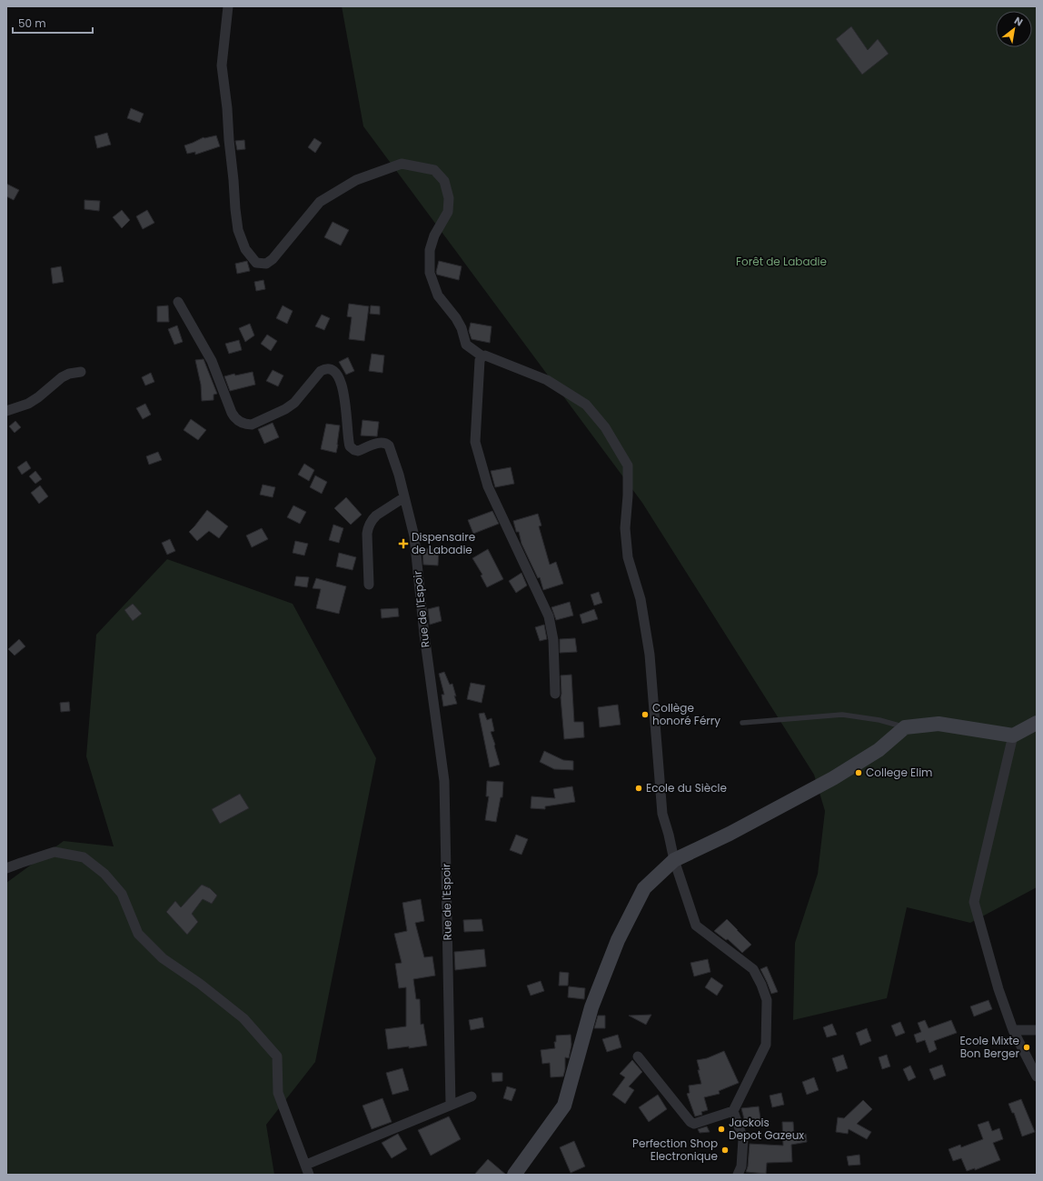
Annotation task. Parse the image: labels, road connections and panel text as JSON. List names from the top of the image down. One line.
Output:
{"streets":{"street":["Rue de l'Espoir"]},"parks":["Forêt de Labadie"],"places":{"health":["Dispensaire de Labadie"],"other":["Collège honoré Férry","College Elim","Ecole du Siècle","Ecole Mixte Bon Berger","Jackois Depot Gazeux","Perfection Shop Electronique"]},"scale_bar":"50 m","north":"top right"}
